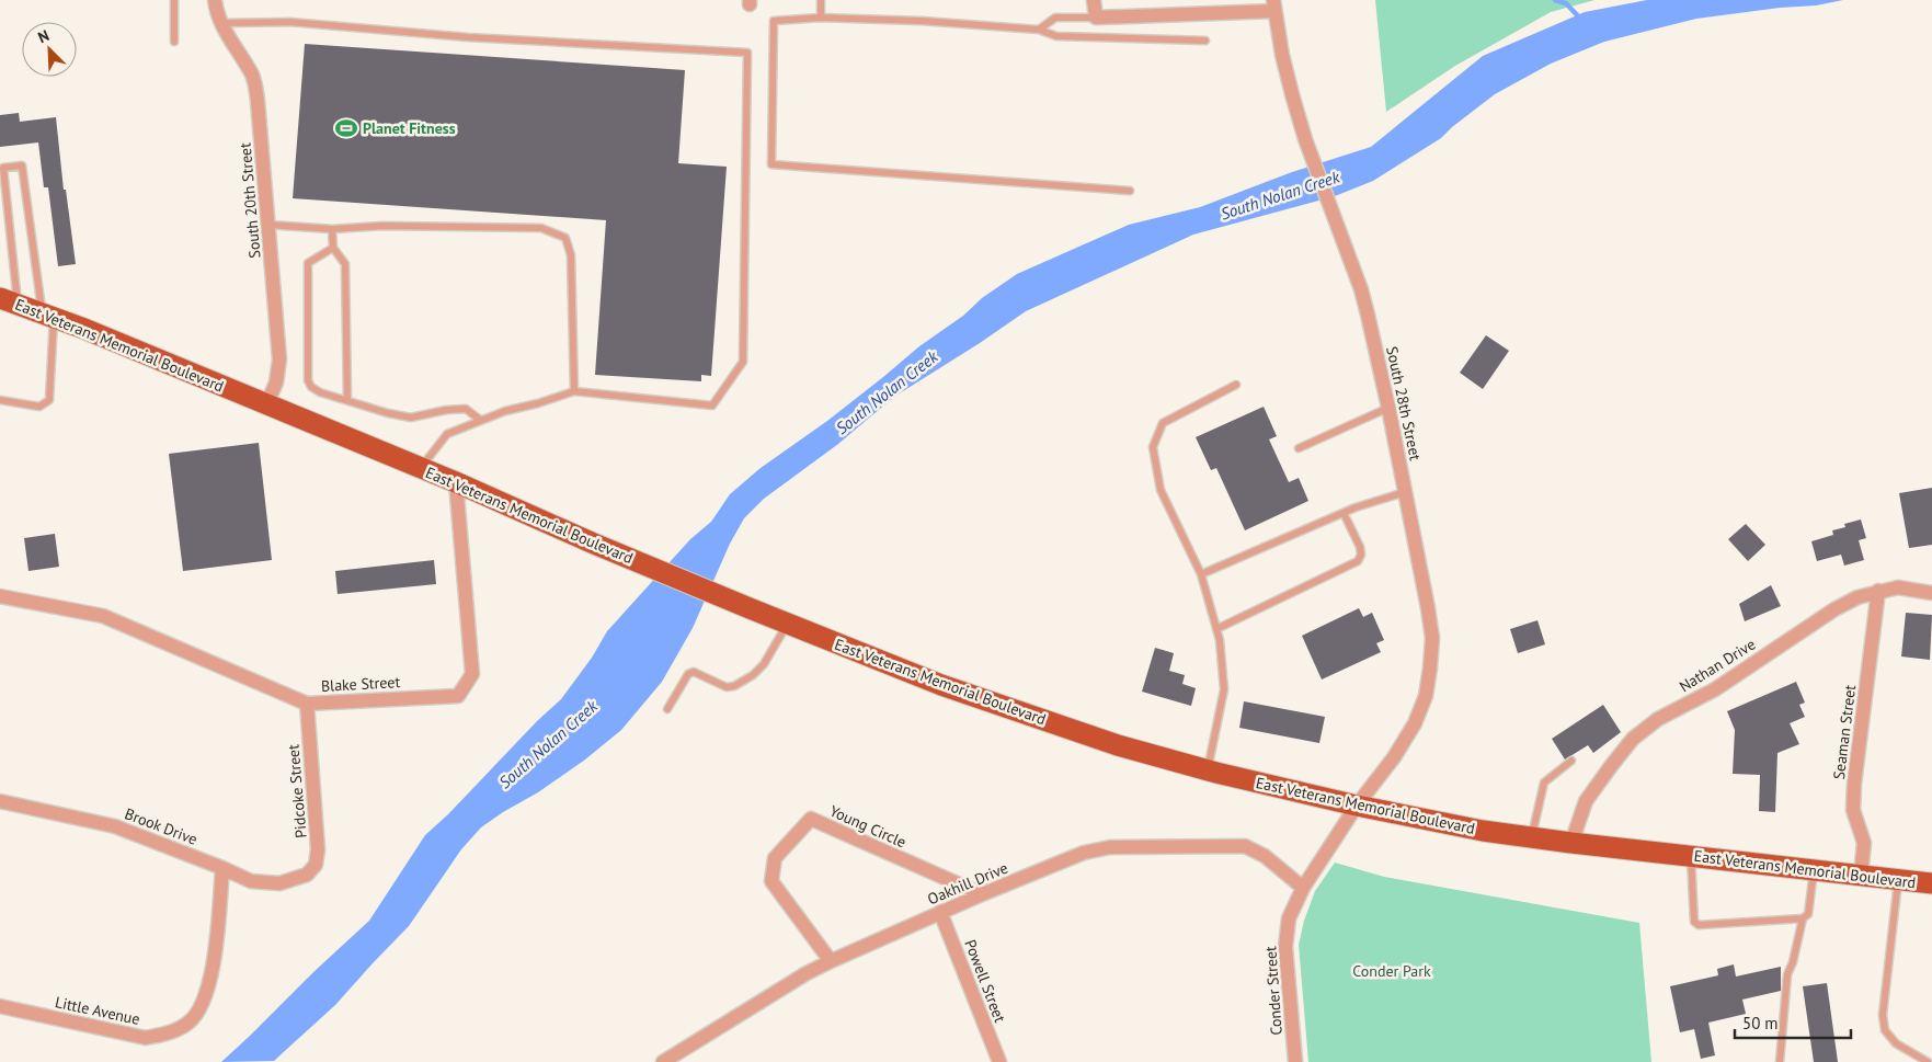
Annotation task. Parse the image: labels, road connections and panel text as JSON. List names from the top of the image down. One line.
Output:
{"streets":{"main road":["East Veterans Memorial Boulevard"],"street":["South 20th Street","South 28th Street","Nathan Drive","Blake Street","Seaman Street","Pidcoke Street","Brook Drive","Young Circle","Oakhill Drive","Powell Street","Conder Street","Little Avenue"]},"crossings":[["South 20th Street","East Veterans Memorial Boulevard"],["East Veterans Memorial Boulevard","South 28th Street"],["East Veterans Memorial Boulevard","Nathan Drive"],["East Veterans Memorial Boulevard","Blake Street"],["East Veterans Memorial Boulevard","Seaman Street"],["East Veterans Memorial Boulevard","Conder Street"],["South 28th Street","Conder Street"],["Nathan Drive","Seaman Street"],["Blake Street","Pidcoke Street"],["Pidcoke Street","Brook Drive"],["Brook Drive","Little Avenue"],["Young Circle","Oakhill Drive"],["Oakhill Drive","Powell Street"],["Oakhill Drive","Conder Street"]],"water":["South Nolan Creek"],"parks":["Conder Park"],"places":{"sports":["Planet Fitness"]},"scale_bar":"50 m","north":"top left"}
